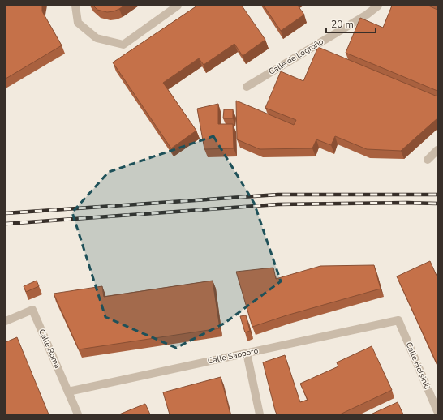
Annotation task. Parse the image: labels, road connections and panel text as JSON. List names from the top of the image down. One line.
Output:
{"streets":{"street":["Calle de Logroño","Calle Roma","Calle Sapporo","Calle Helsinki"]},"crossings":[["Calle Roma","Calle Sapporo"],["Calle Sapporo","Calle Helsinki"]],"scale_bar":"20 m"}
